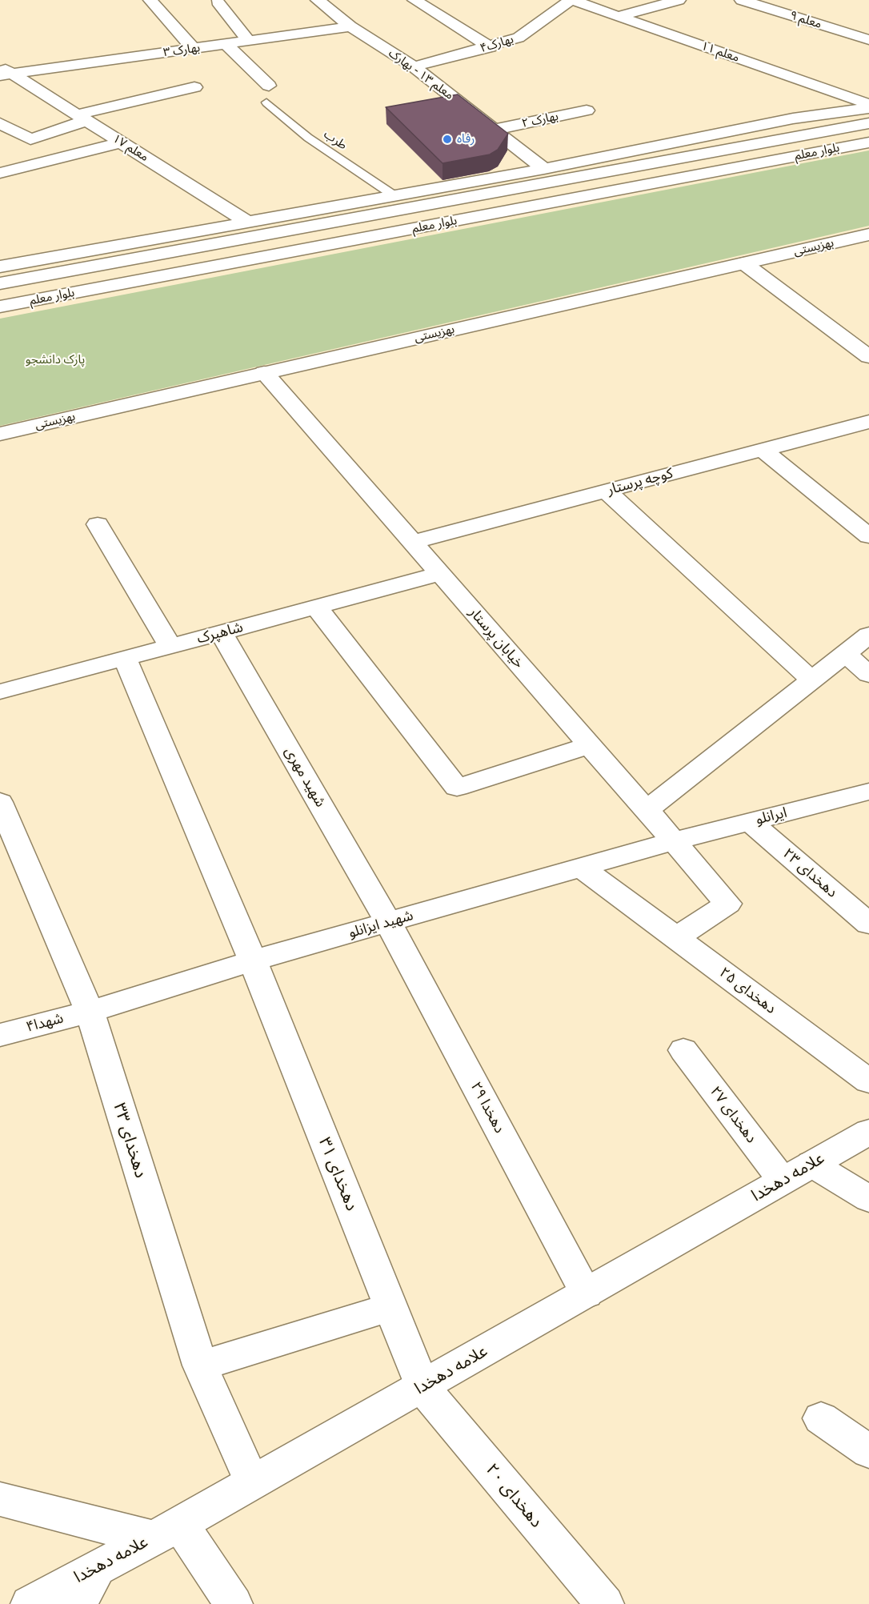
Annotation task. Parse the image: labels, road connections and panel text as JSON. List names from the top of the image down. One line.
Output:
{"streets":{"street":["معلم ۹","بهارک۴","بهارک ۳","معلم ۱۱","معلم ۱۳ - بهارک","بهارک ۲","معلم ۱۷","بلوار معلم","بهزیستی","کوچه پرستار","شاهپرک","خیابان پرستار","شهید مهری","ایرانلو","دهخدای ۲۳","شهید ایزانلو","دهخدای ۲۵","شهدا۴","دهخدا ۲۹","دهخدای ۲۷","دهخدای ۳۳","دهخدای ۳۱","علامه دهخدا","دهخدای ۲۰"],"lane":["طرب"]},"crossings":[["بهارک۴","معلم ۱۱"],["بهارک۴","معلم ۱۳ - بهارک"],["بهارک ۳","معلم ۱۳ - بهارک"],["بهارک ۳","معلم ۱۷"],["معلم ۱۳ - بهارک","بهارک ۲"],["بهزیستی","خیابان پرستار"],["کوچه پرستار","خیابان پرستار"],["شاهپرک","خیابان پرستار"],["شاهپرک","شهید مهری"],["شاهپرک","دهخدای ۳۱"],["خیابان پرستار","ایرانلو"],["خیابان پرستار","شهید ایزانلو"],["خیابان پرستار","دهخدای ۲۵"],["شهید مهری","شهید ایزانلو"],["شهید مهری","دهخدا ۲۹"],["ایرانلو","دهخدای ۲۳"],["ایرانلو","شهید ایزانلو"],["شهید ایزانلو","دهخدای ۲۵"],["شهید ایزانلو","شهدا۴"],["شهید ایزانلو","دهخدا ۲۹"],["شهید ایزانلو","دهخدای ۳۳"],["شهید ایزانلو","دهخدای ۳۱"],["شهدا۴","دهخدای ۳۳"],["دهخدا ۲۹","علامه دهخدا"],["دهخدای ۲۷","علامه دهخدا"],["دهخدای ۳۳","علامه دهخدا"],["دهخدای ۳۱","علامه دهخدا"],["دهخدای ۳۱","دهخدای ۲۰"],["علامه دهخدا","دهخدای ۲۰"]],"parks":["پارک دانشجو"],"places":["رفاه"]}
